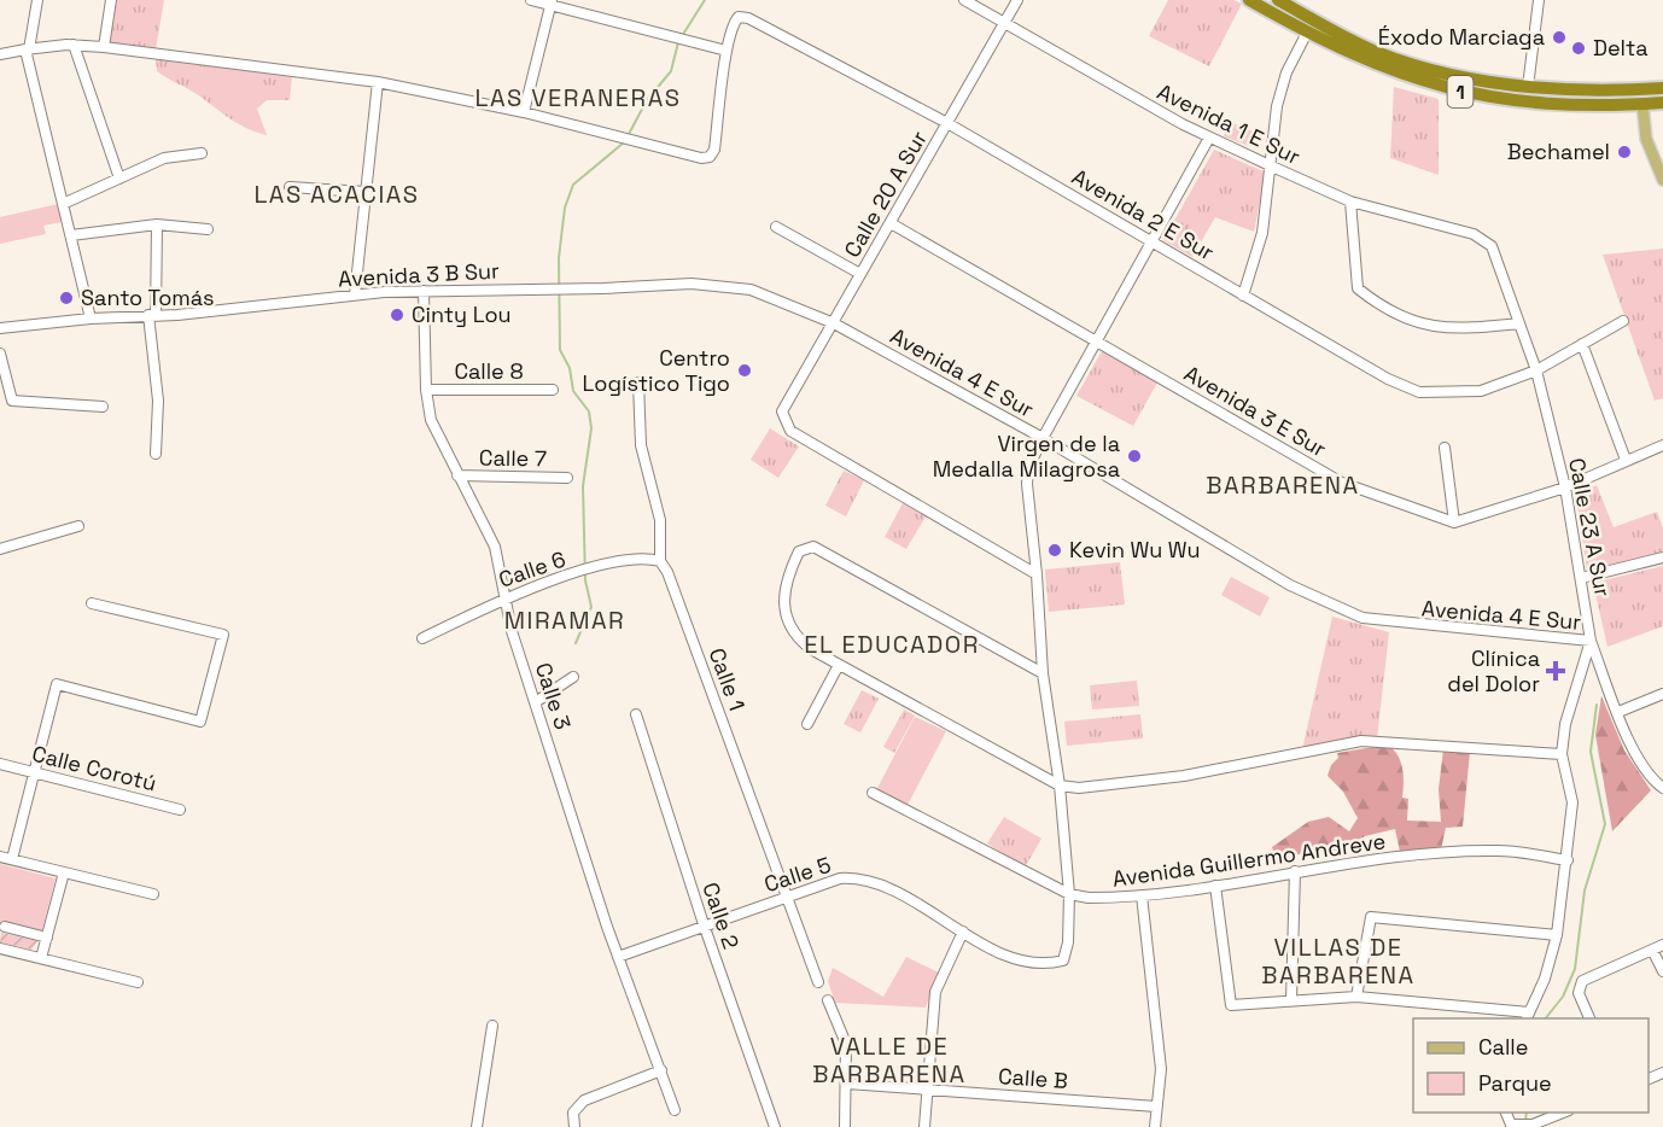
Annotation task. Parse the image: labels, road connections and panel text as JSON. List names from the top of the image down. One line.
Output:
{"streets":{"highway":["1"],"street":["Avenida 1 E Sur","Calle 20 A Sur","Avenida 2 E Sur","Avenida 3 B Sur","Calle 8","Avenida 4 E Sur","Avenida 3 E Sur","Calle 7","Calle 23 A Sur","Calle 6","Calle 1","Calle 3","Calle Corotú","Avenida Guillermo Andreve","Calle 5","Calle 2","Calle B"]},"crossings":[["Avenida 1 E Sur","Calle 20 A Sur"],["Avenida 1 E Sur","Calle 23 A Sur"],["Calle 20 A Sur","Avenida 2 E Sur"],["Calle 20 A Sur","Avenida 3 B Sur"],["Calle 20 A Sur","Avenida 4 E Sur"],["Calle 20 A Sur","Avenida 3 E Sur"],["Avenida 2 E Sur","Calle 23 A Sur"],["Avenida 3 B Sur","Avenida 4 E Sur"],["Avenida 3 B Sur","Calle 3"],["Calle 8","Calle 3"],["Avenida 4 E Sur","Calle 23 A Sur"],["Calle 7","Calle 3"],["Calle 23 A Sur","Avenida Guillermo Andreve"],["Calle 6","Calle 1"],["Calle 6","Calle 3"],["Calle 1","Calle 5"],["Calle 3","Calle 5"],["Avenida Guillermo Andreve","Calle 5"],["Calle 5","Calle 2"]],"districts":["LAS VERANERAS","LAS ACACIAS","BARBARENA","MIRAMAR","EL EDUCADOR","VILLAS DE BARBARENA","VALLE DE BARBARENA"],"places":{"other":["Éxodo Marciaga","Delta","Bechamel","Santo Tomás","Cinty Lou","Centro Logístico Tigo","Virgen de la Medalla Milagrosa","Kevin Wu Wu"],"health":["Clínica del Dolor"]},"legend":["Calle","Parque"]}
